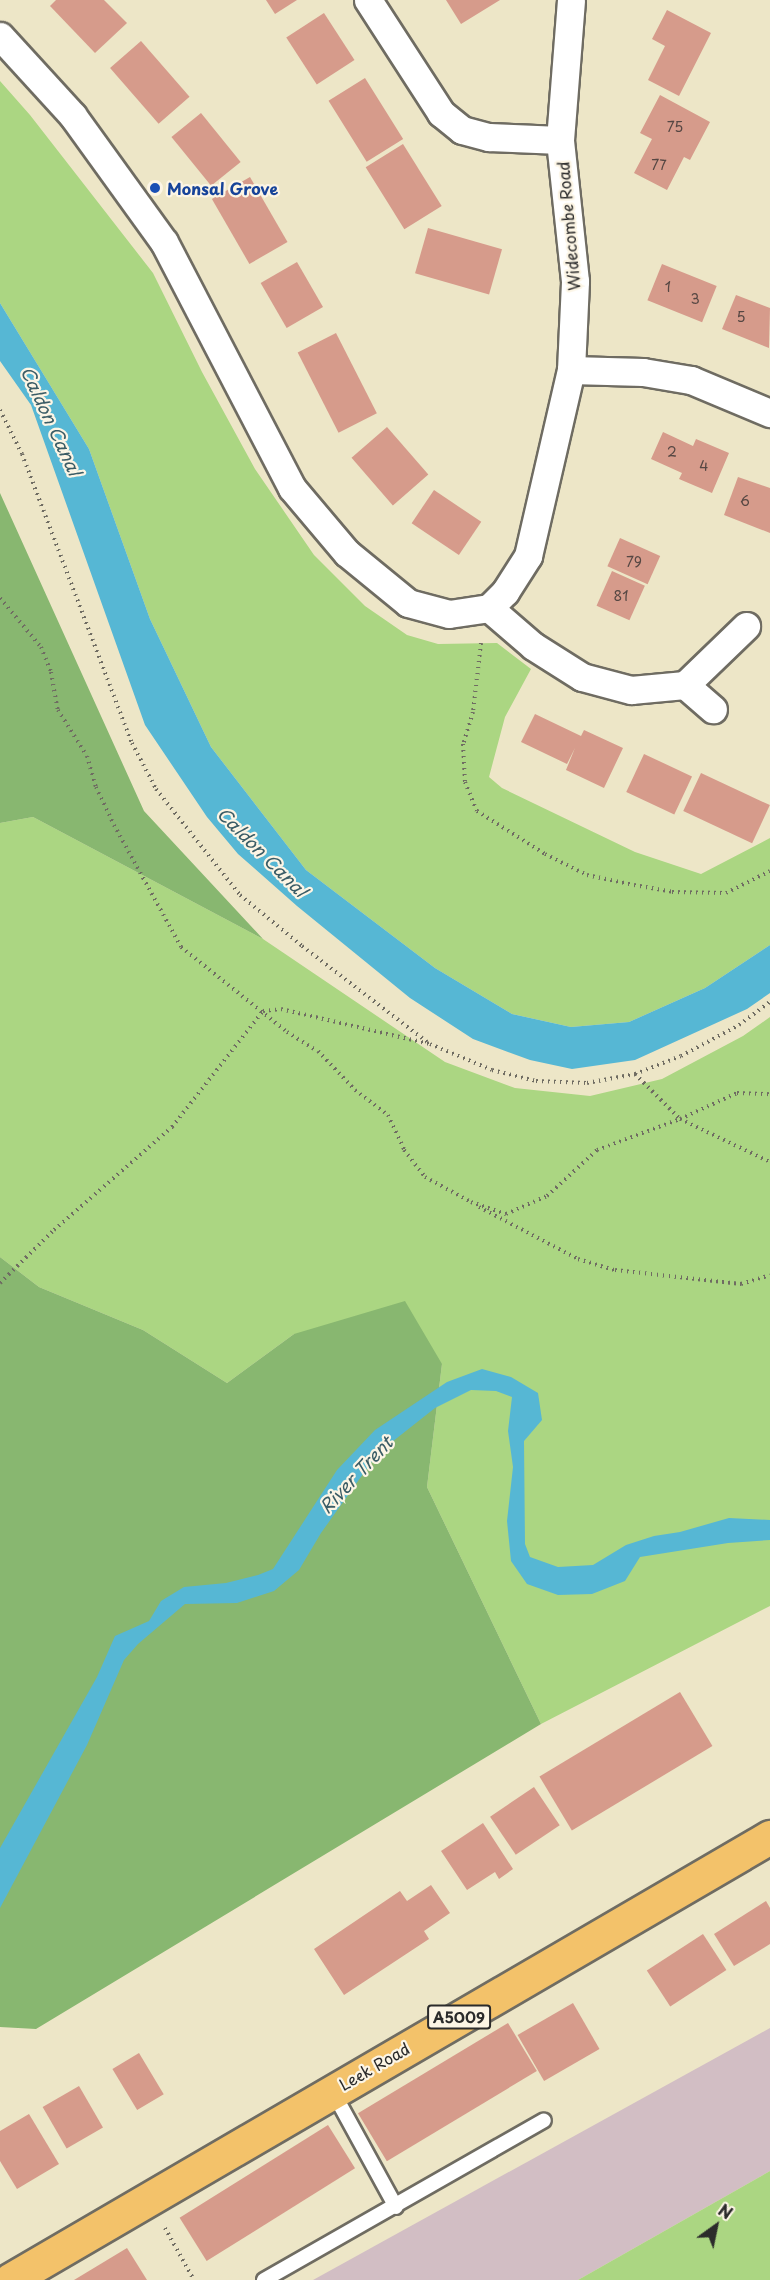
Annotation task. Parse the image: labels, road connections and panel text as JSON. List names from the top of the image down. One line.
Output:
{"streets":{"main road":["A5009","Leek Road"],"street":["Widecombe Road"]},"water":["Caldon Canal","River Trent"],"places":["Monsal Grove"],"house_numbers":["75","77","1","3","5","2","4","6","79","81"],"north":"top right"}
